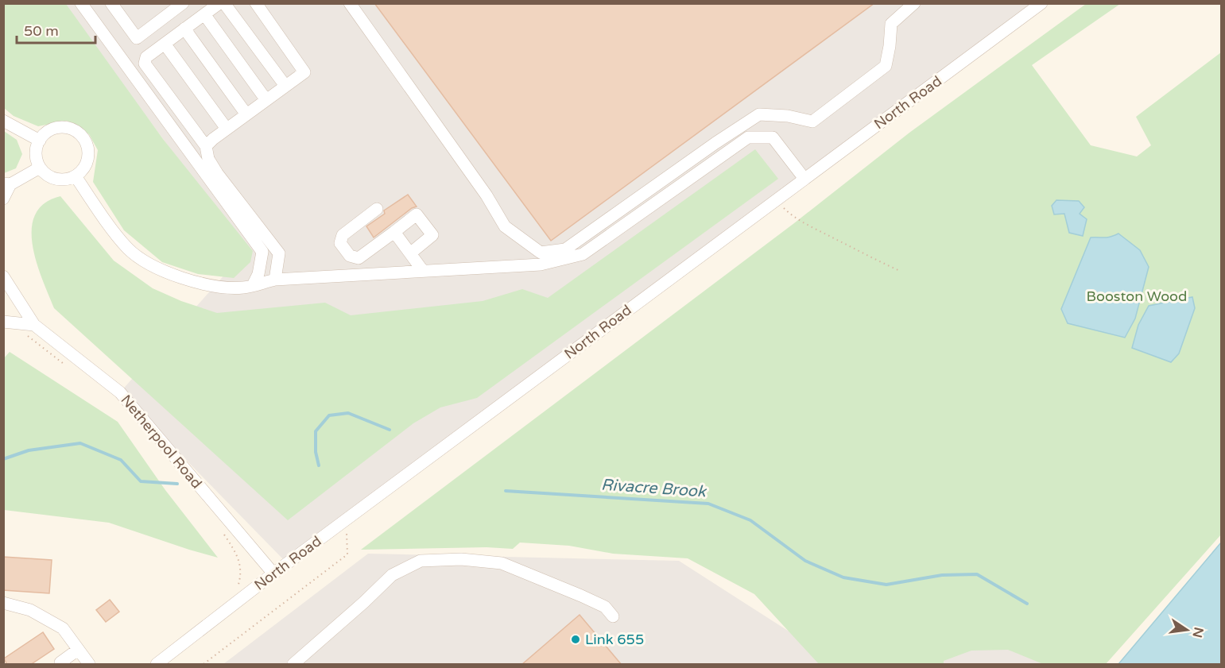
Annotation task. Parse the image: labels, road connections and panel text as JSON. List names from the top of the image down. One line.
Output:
{"streets":{"street":["North Road","Netherpool Road"]},"crossings":[["North Road","Netherpool Road"]],"water":["Rivacre Brook"],"parks":["Booston Wood"],"places":["Link 655"],"scale_bar":"50 m","north":"right"}
